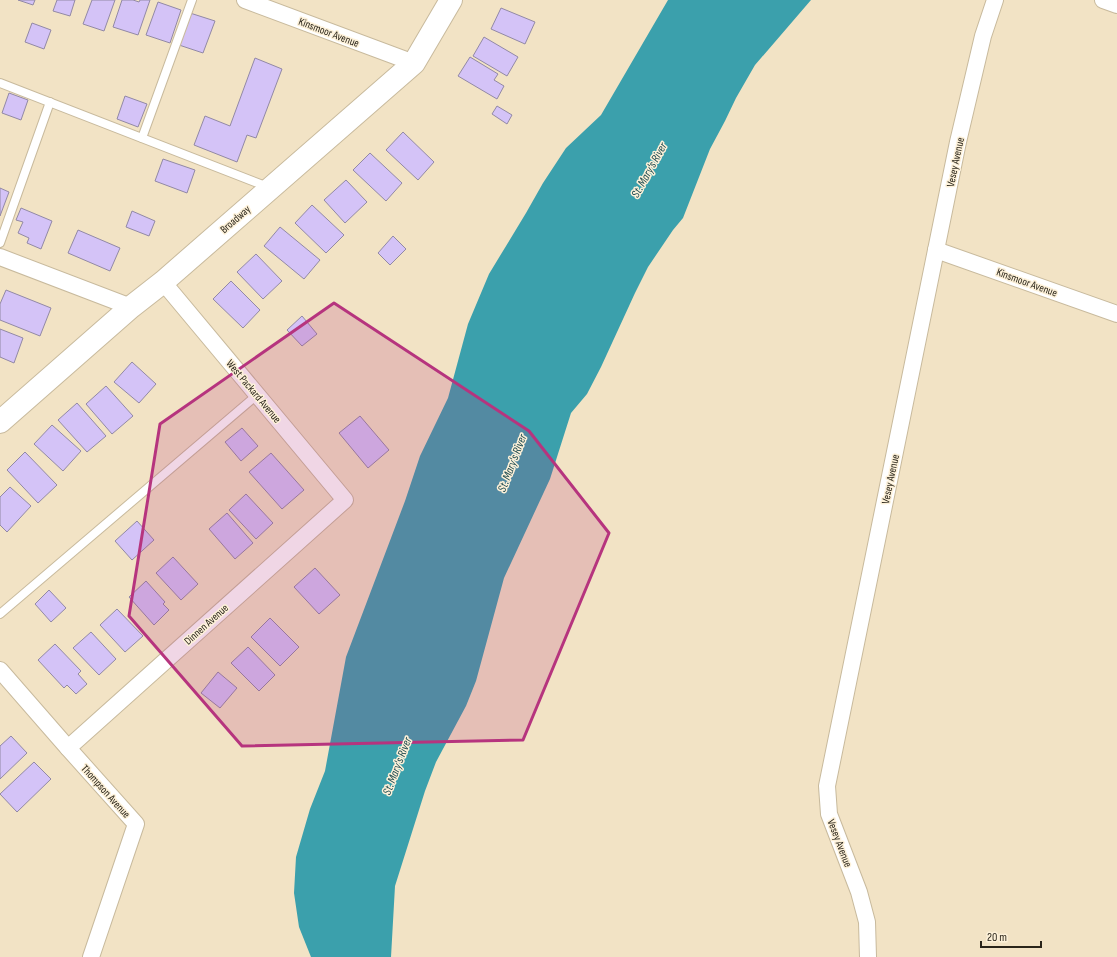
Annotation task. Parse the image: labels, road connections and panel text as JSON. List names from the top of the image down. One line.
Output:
{"streets":{"main road":["Broadway"],"street":["Kinsmoor Avenue","Vesey Avenue","West Packard Avenue","Dinnen Avenue","Thompson Avenue"]},"crossings":[["Kinsmoor Avenue","Vesey Avenue"],["Kinsmoor Avenue","Broadway"],["Broadway","West Packard Avenue"],["West Packard Avenue","Dinnen Avenue"],["Dinnen Avenue","Thompson Avenue"]],"water":["St. Mary's River"],"scale_bar":"20 m"}
